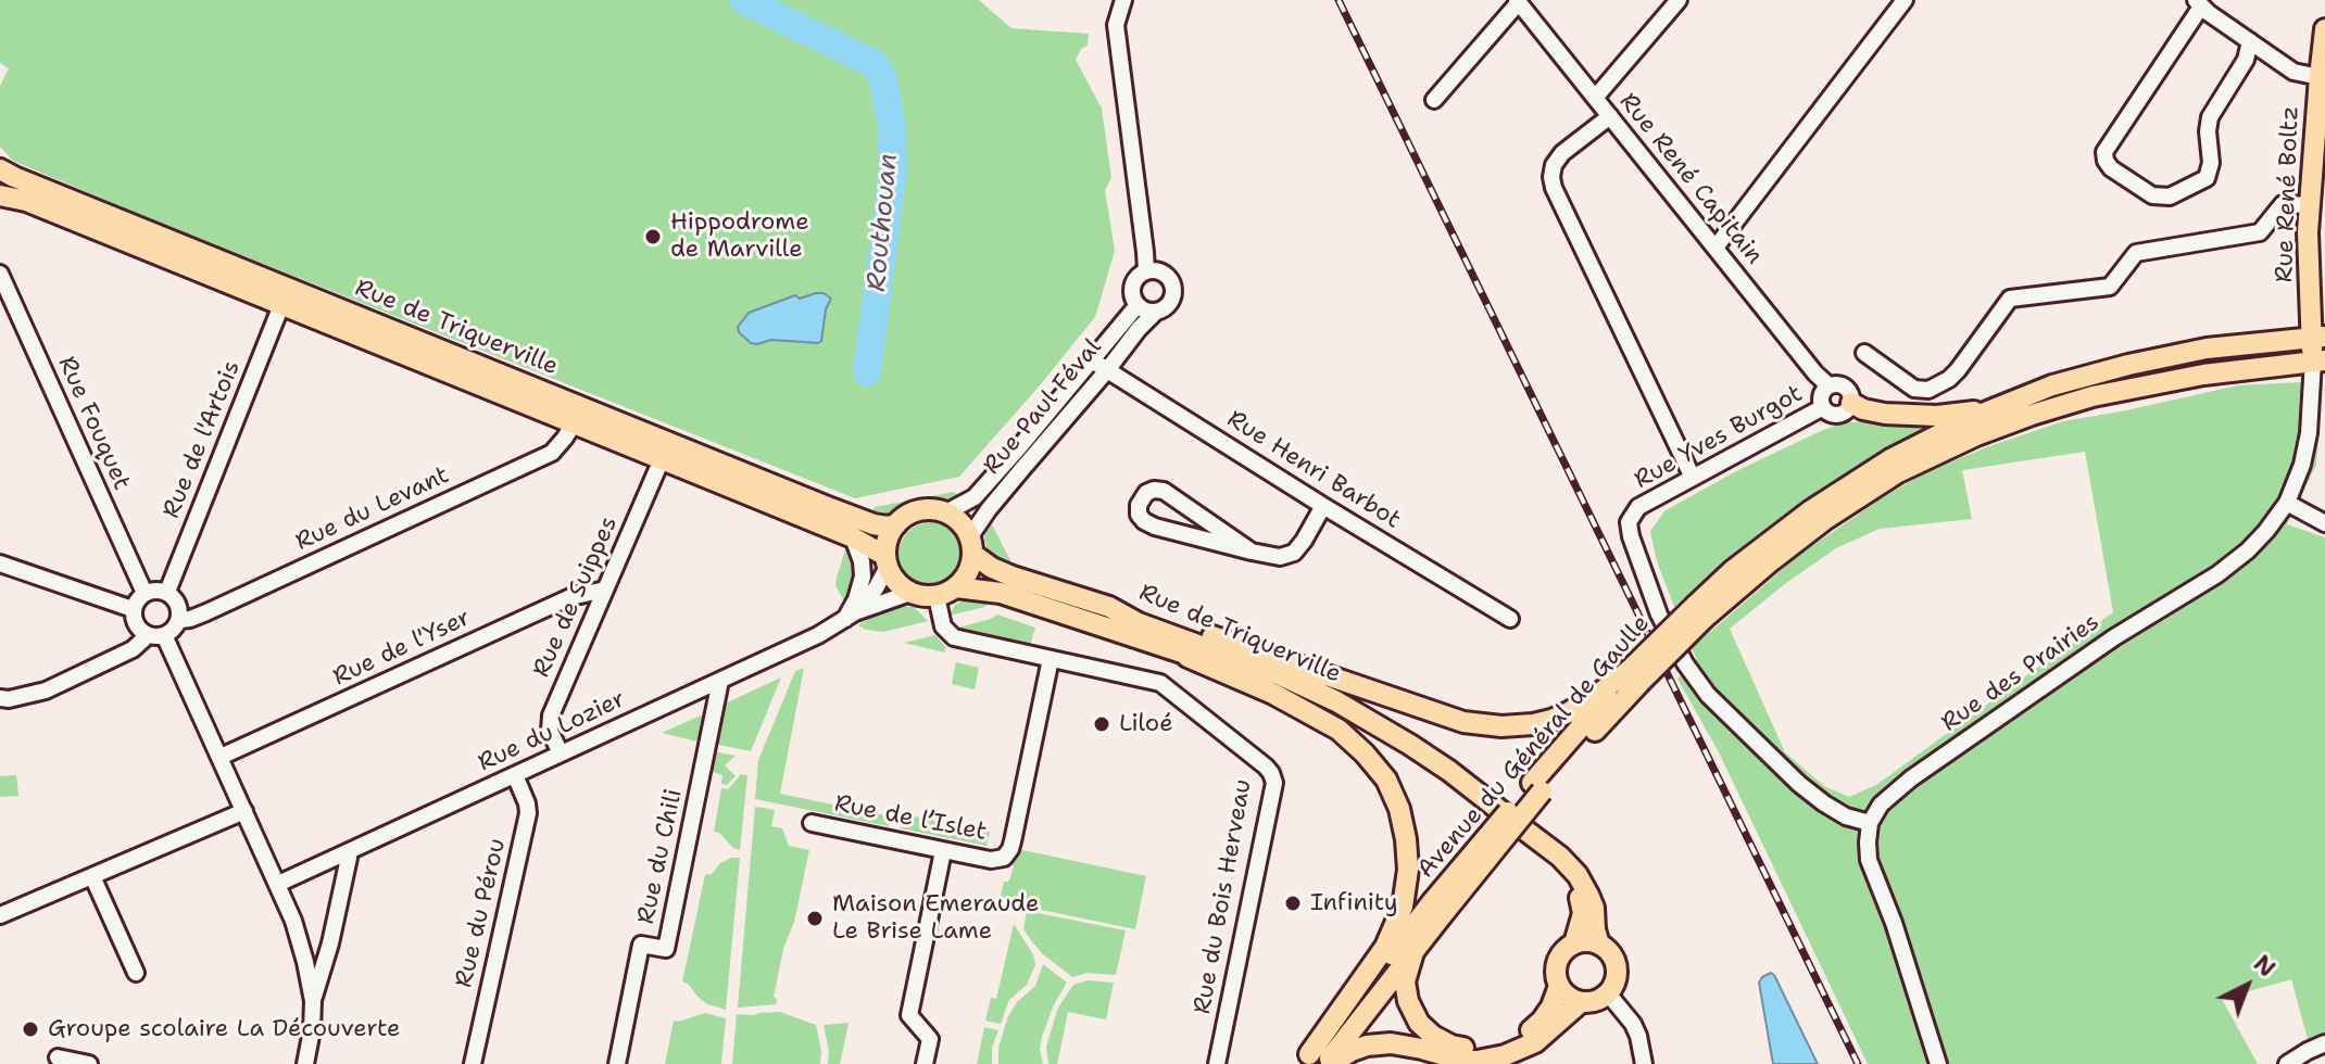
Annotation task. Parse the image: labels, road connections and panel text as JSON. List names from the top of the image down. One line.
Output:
{"streets":{"main road":["Rue René Boltz","Rue de Triquerville","Avenue du Général de Gaulle"],"street":["Rue René Capitain","Rue Paul Féval","Rue Fouquet","Rue Yves Burgot","Rue de l'Artois","Rue Henri Barbot","Rue du Levant","Rue de Suippes","Rue de l'Yser","Rue des Prairies","Rue du Lozier","Rue de l’Islet","Rue du Chili","Rue du Bois Herveau","Rue du Pérou"]},"crossings":[["Rue René Capitain","Rue Yves Burgot"],["Rue René Boltz","Rue des Prairies"],["Rue René Boltz","Avenue du Général de Gaulle"],["Rue de Triquerville","Rue Paul Féval"],["Rue de Triquerville","Rue de l'Artois"],["Rue de Triquerville","Rue du Levant"],["Rue de Triquerville","Rue de Suippes"],["Rue de Triquerville","Rue du Lozier"],["Rue de Triquerville","Rue du Bois Herveau"],["Rue Paul Féval","Rue Henri Barbot"],["Rue Paul Féval","Rue du Lozier"],["Rue Paul Féval","Rue du Bois Herveau"],["Rue Fouquet","Rue de l'Artois"],["Rue Fouquet","Rue du Levant"],["Rue Yves Burgot","Rue des Prairies"],["Rue de l'Artois","Rue du Levant"],["Rue de Suippes","Rue de l'Yser"],["Rue de Suippes","Rue du Lozier"],["Rue des Prairies","Avenue du Général de Gaulle"],["Rue du Lozier","Rue du Chili"],["Rue du Lozier","Rue du Bois Herveau"],["Rue du Lozier","Rue du Pérou"],["Rue de l’Islet","Rue du Bois Herveau"]],"water":["Routhouan"],"places":["Hippodrome de Marville","Liloé","Infinity","Maison Emeraude Le Brise Lame","Groupe scolaire La Découverte"],"north":"top right"}
